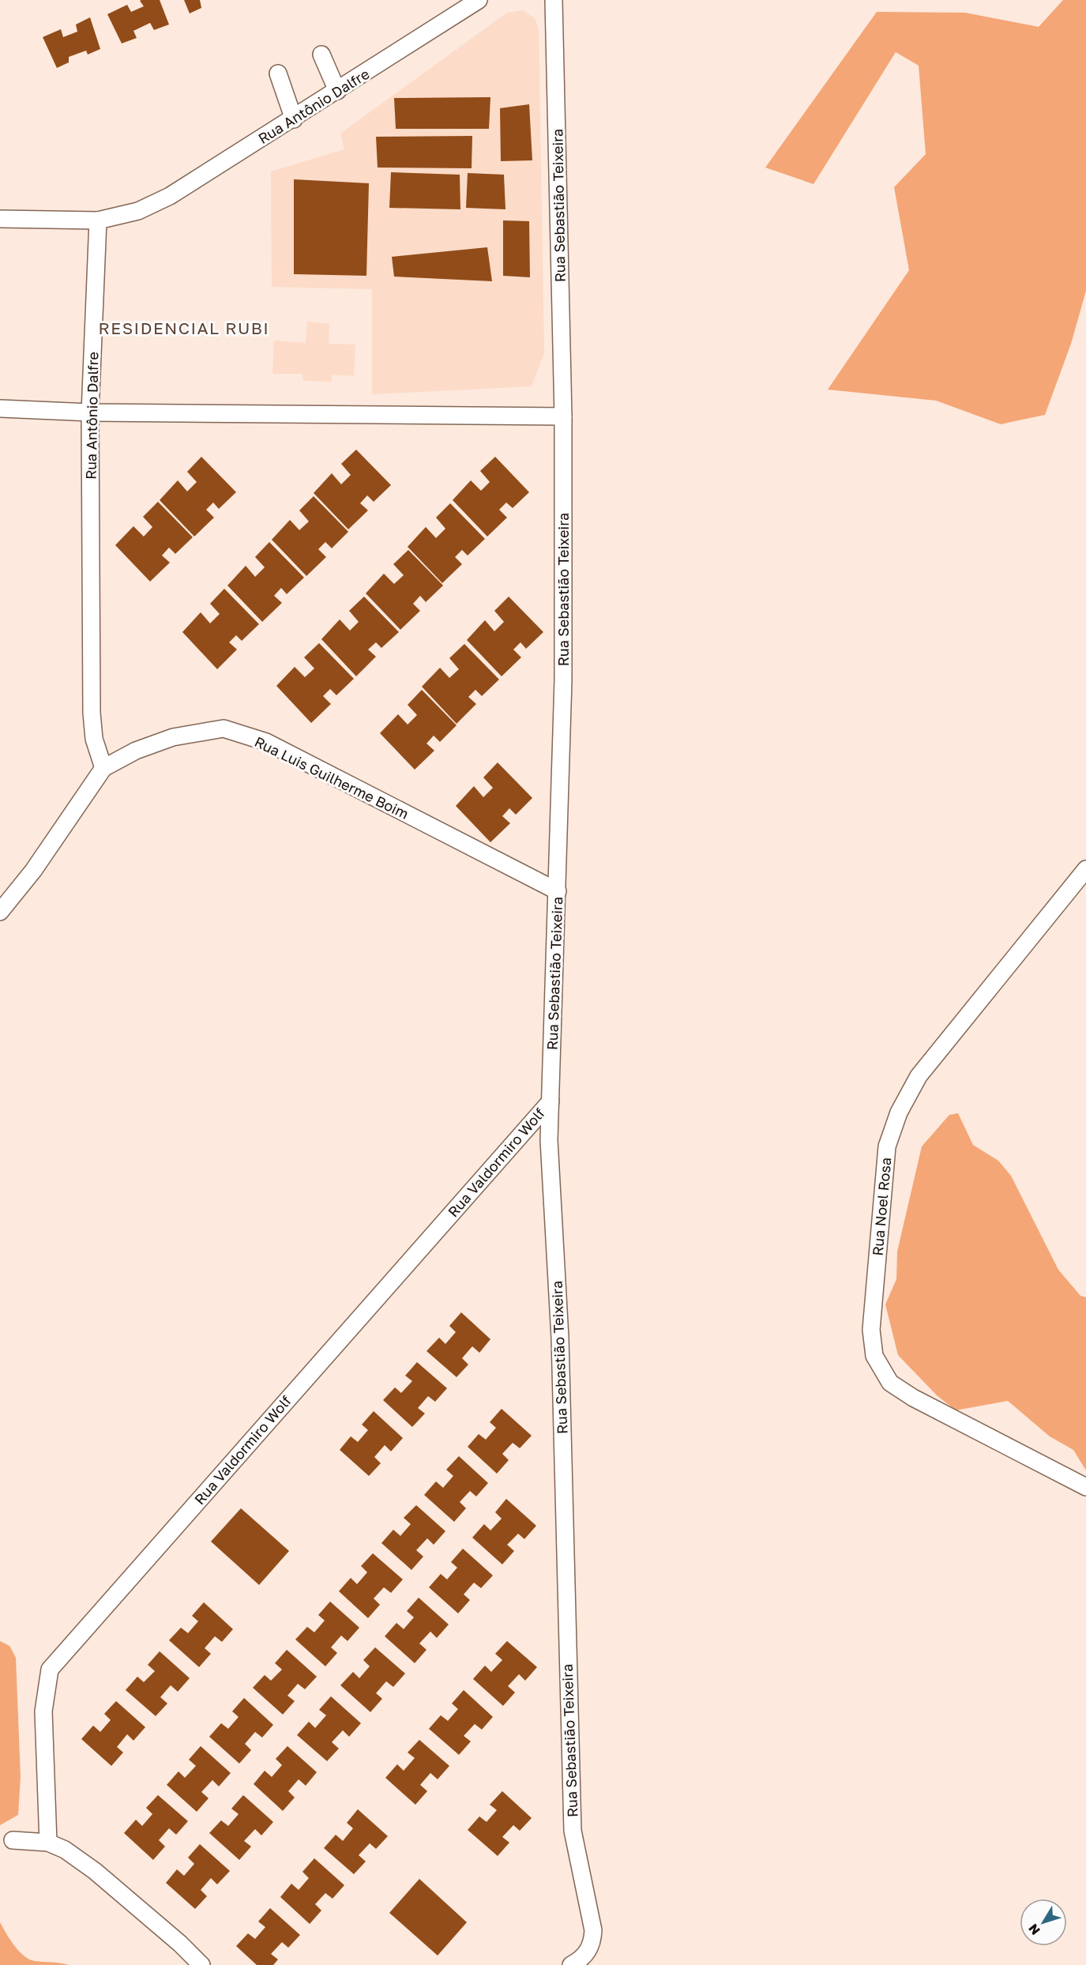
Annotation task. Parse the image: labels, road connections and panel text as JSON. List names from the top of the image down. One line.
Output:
{"streets":{"street":["Rua Antônio Dalfre","Rua Sebastião Teixeira","Rua Luis Guilherme Boim","Rua Valdormiro Wolf","Rua Noel Rosa"]},"crossings":[["Rua Antônio Dalfre","Rua Luis Guilherme Boim"],["Rua Sebastião Teixeira","Rua Luis Guilherme Boim"],["Rua Sebastião Teixeira","Rua Valdormiro Wolf"]],"districts":["RESIDENCIAL RUBI"],"north":"bottom left"}
